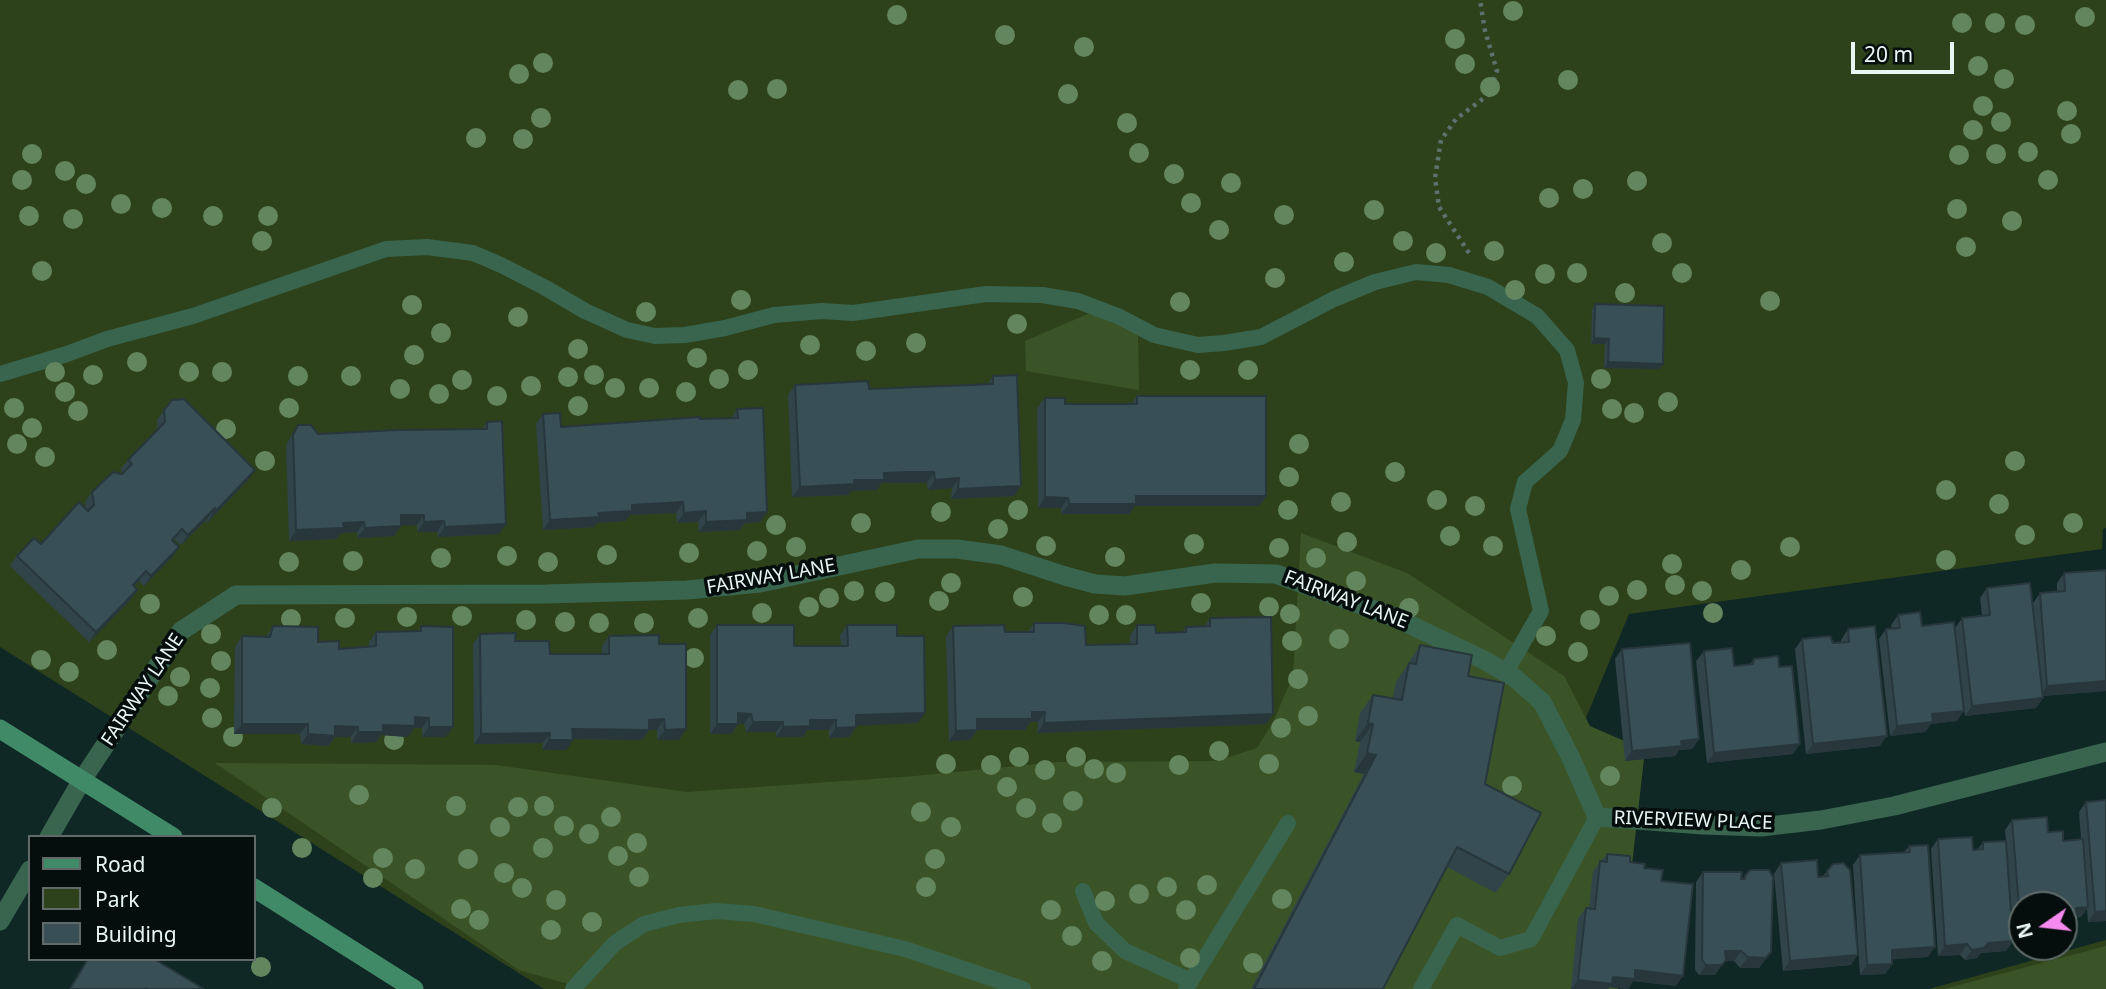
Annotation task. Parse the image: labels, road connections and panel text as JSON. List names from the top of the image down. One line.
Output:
{"streets":{"street":["FAIRWAY LANE","RIVERVIEW PLACE"]},"crossings":[["FAIRWAY LANE","RIVERVIEW PLACE"]],"legend":["Road","Park","Building"],"scale_bar":"20 m","north":"left"}
